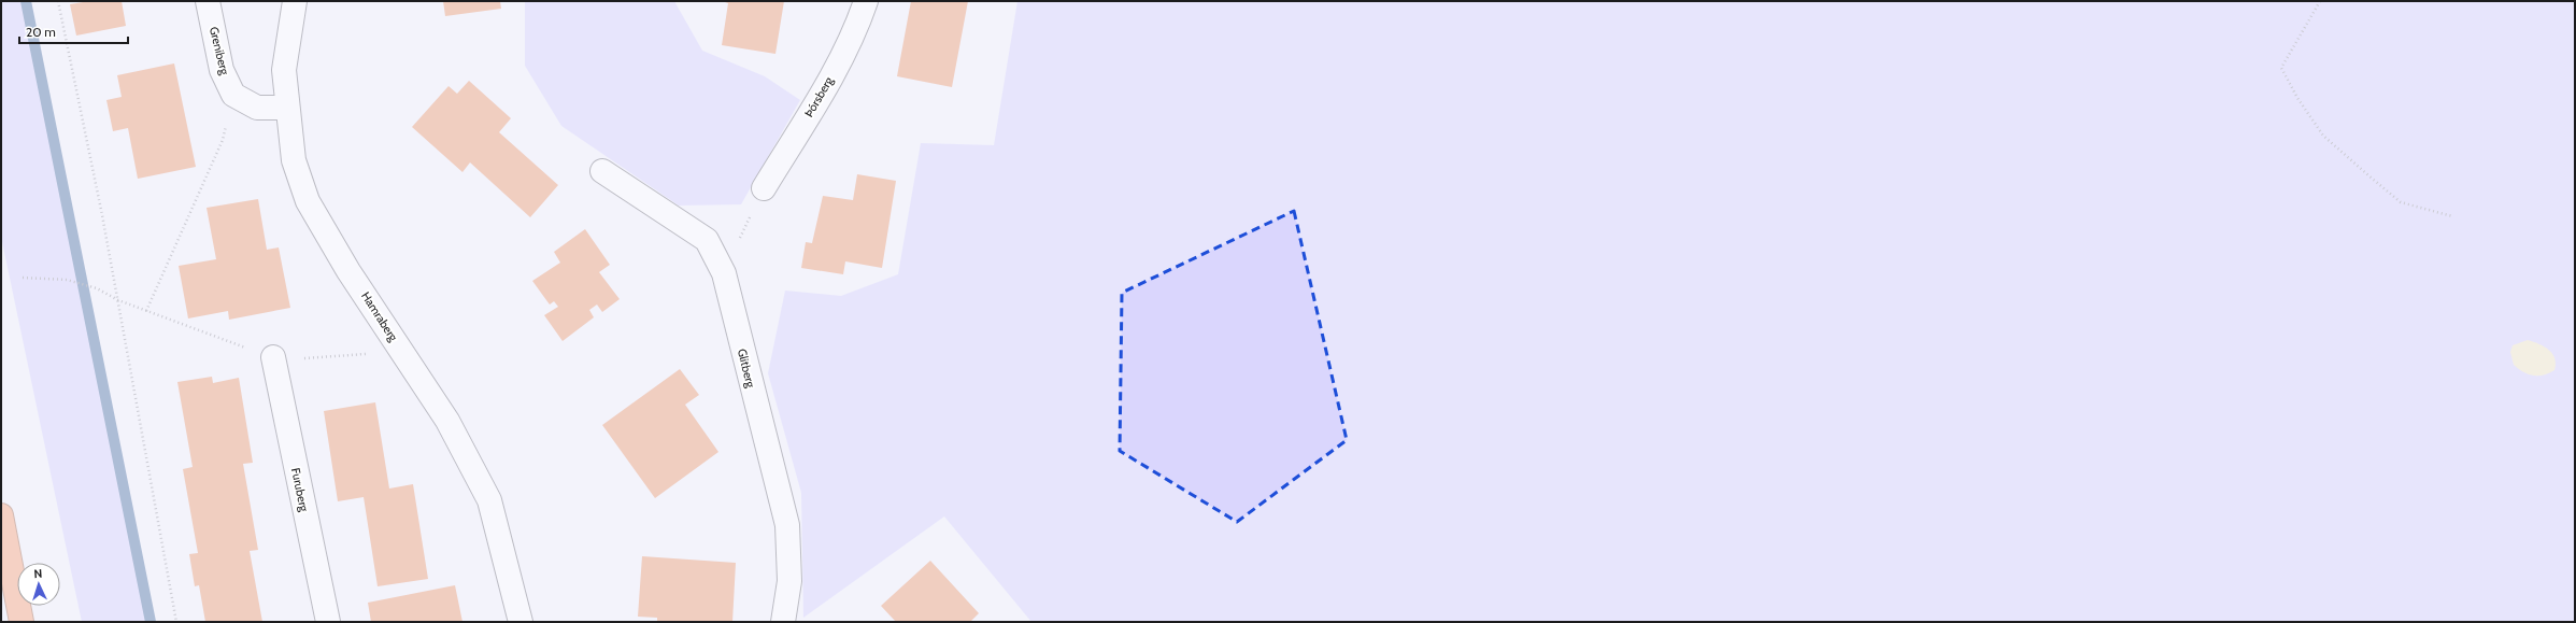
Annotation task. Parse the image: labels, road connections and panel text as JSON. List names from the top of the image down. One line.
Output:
{"streets":{"street":["Greniberg","Þórsberg","Hamraberg","Glitberg","Furuberg"]},"scale_bar":"20 m","north":"top"}
